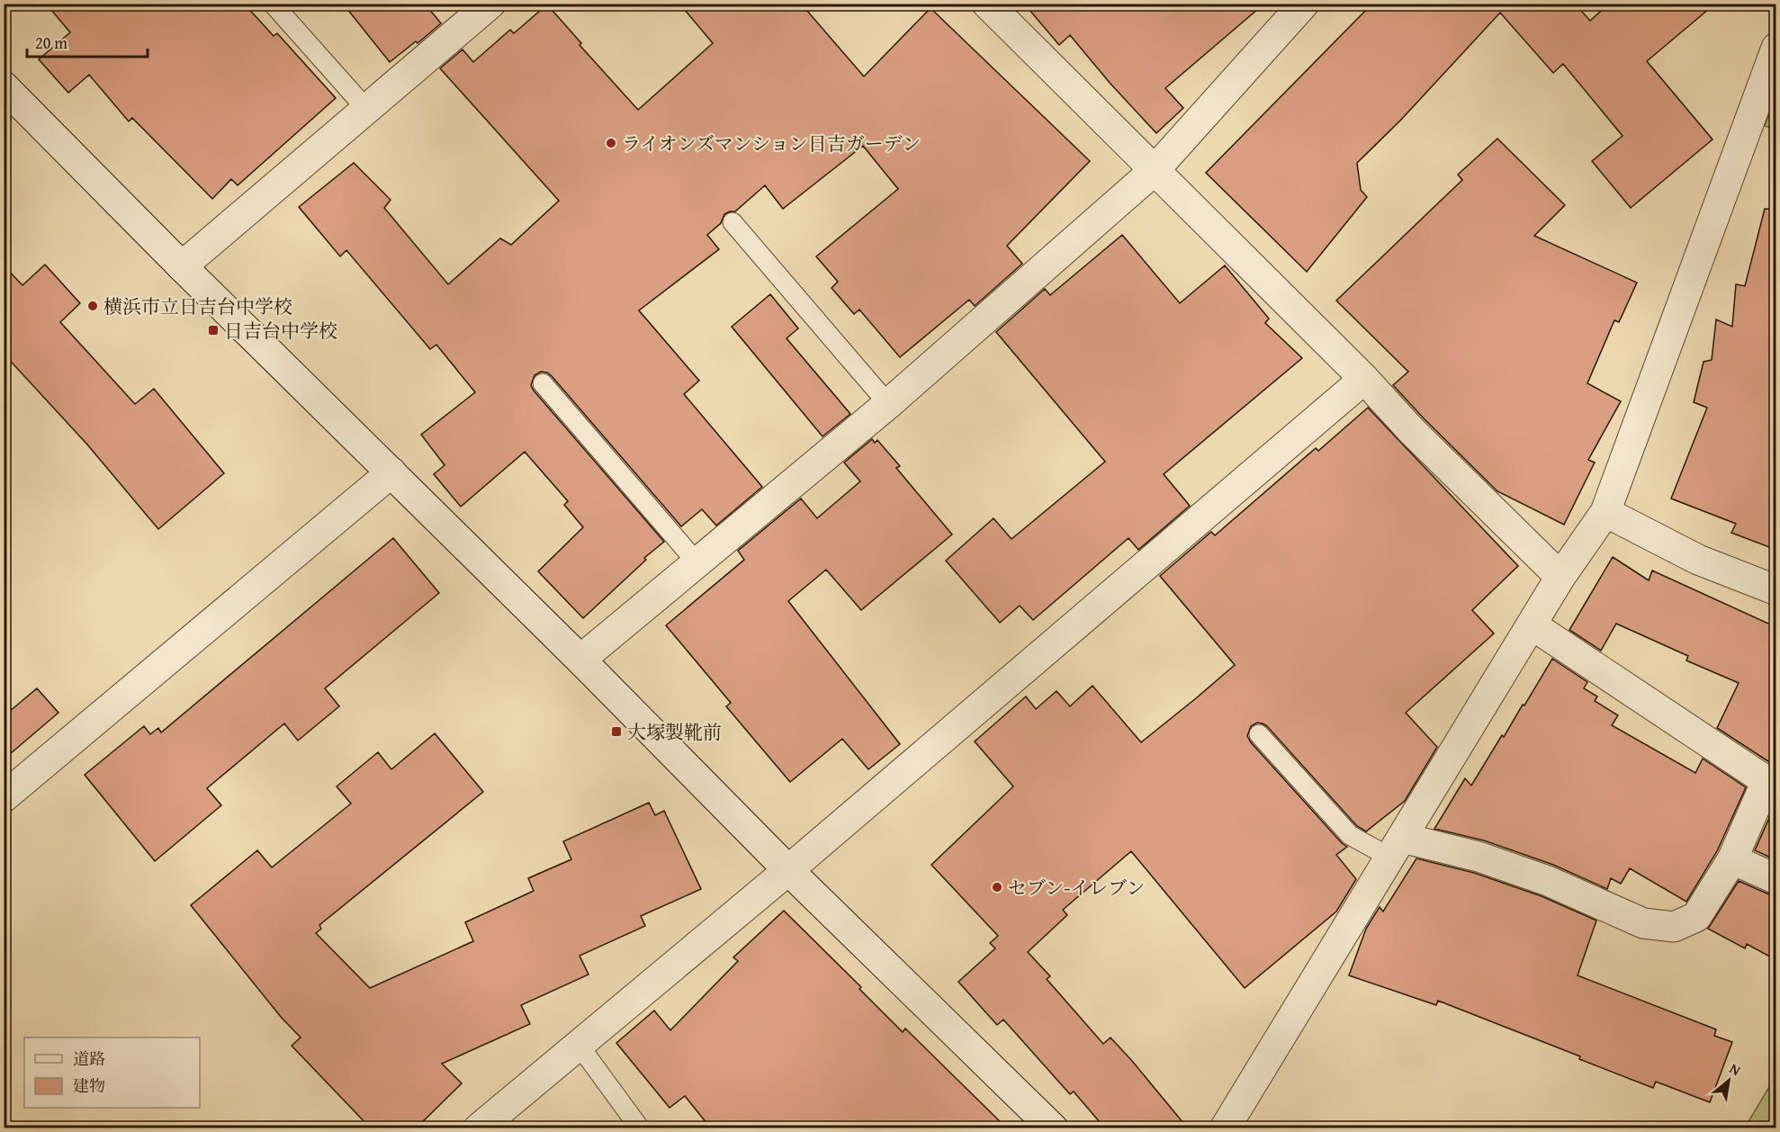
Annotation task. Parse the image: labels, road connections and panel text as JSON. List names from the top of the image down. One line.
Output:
{"places":{"other":["ライオンズマンション日吉ガーデン","横浜市立日吉台中学校","セブン-イレブン"],"transit":["日吉台中学校","大塚製靴前"]},"legend":["道路","建物"],"scale_bar":"20 m","north":"top right"}
